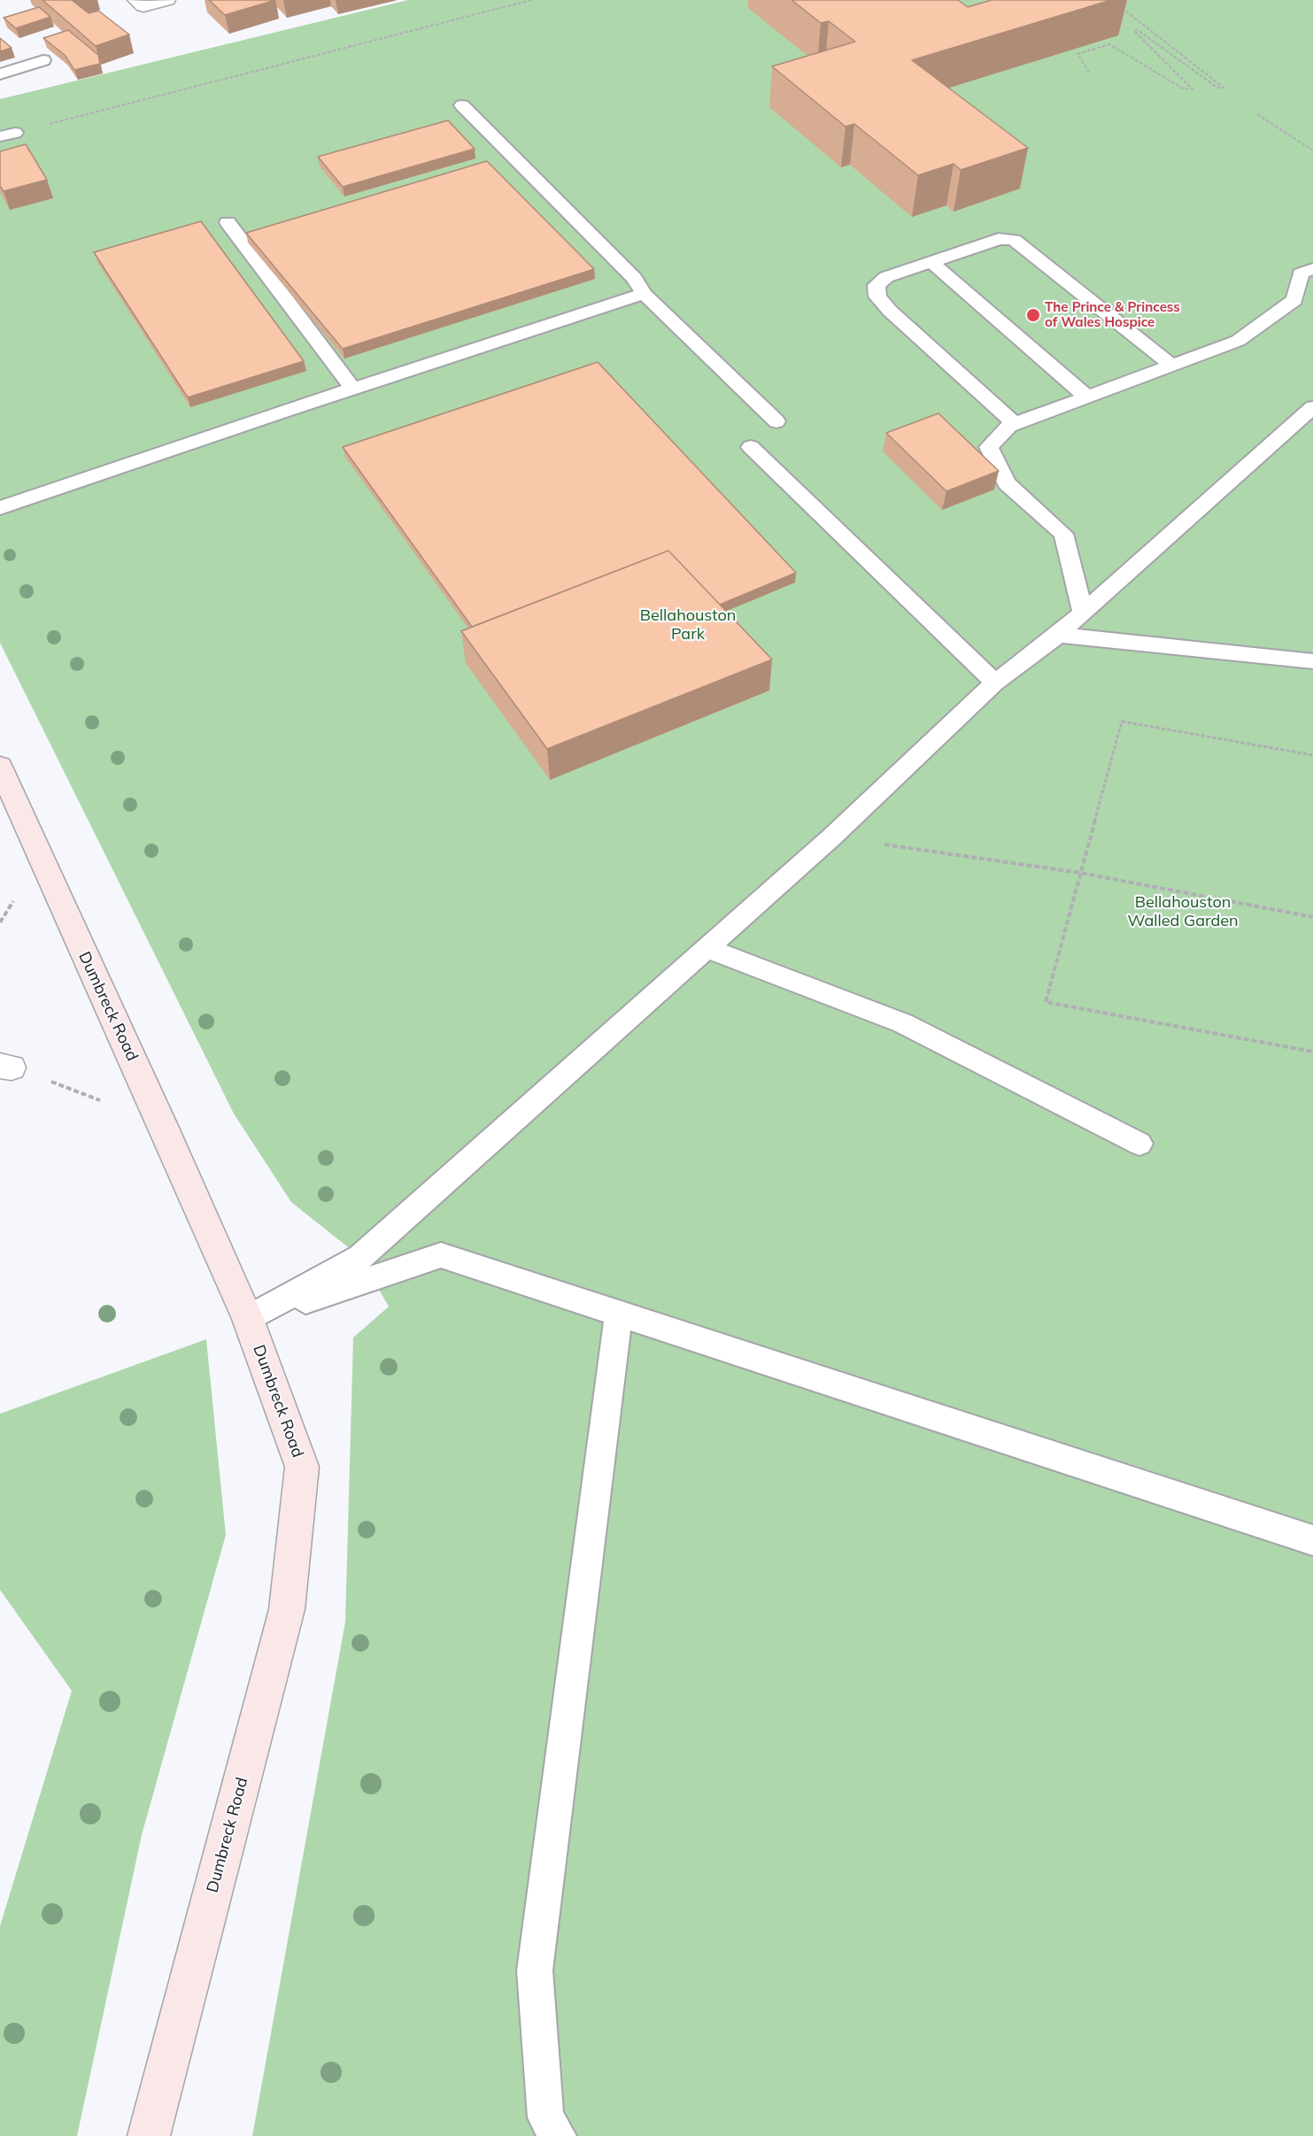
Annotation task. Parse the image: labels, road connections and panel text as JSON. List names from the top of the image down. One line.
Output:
{"streets":{"main road":["Dumbreck Road"]},"parks":["Bellahouston Park","Bellahouston Walled Garden"],"places":["The Prince & Princess of Wales Hospice"]}
